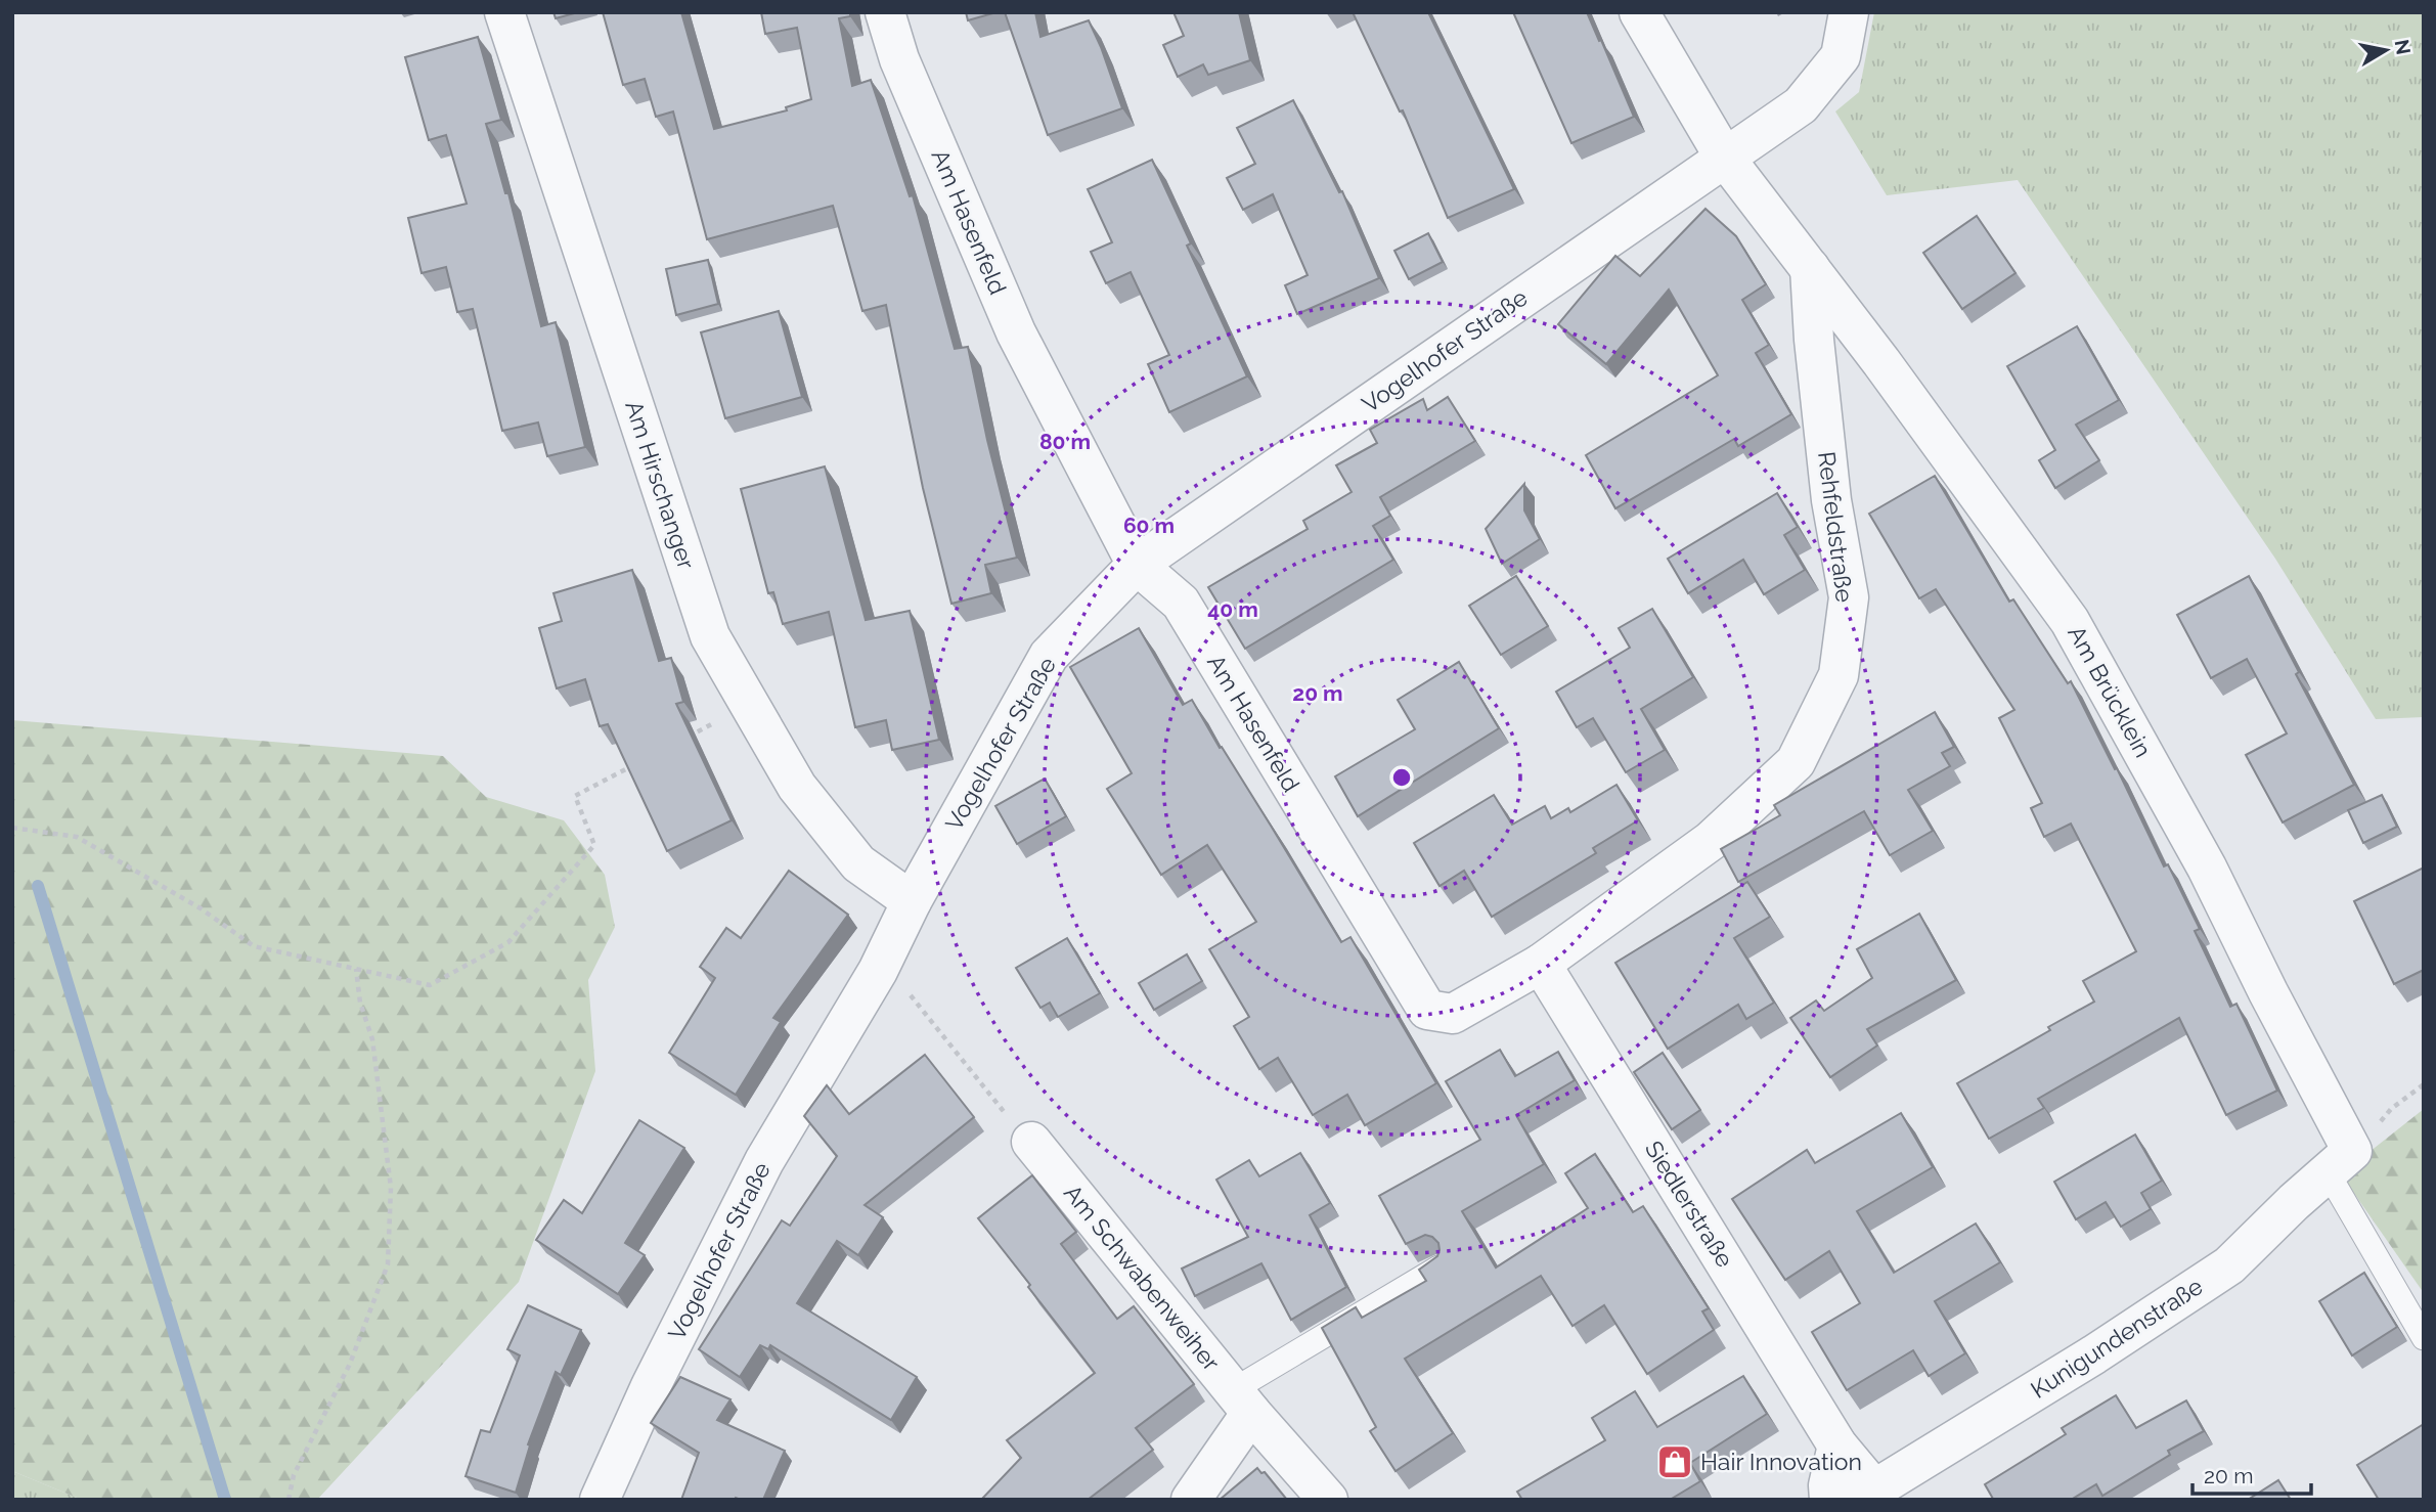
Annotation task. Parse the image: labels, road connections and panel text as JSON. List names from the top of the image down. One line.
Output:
{"streets":{"street":["Am Hasenfeld","Vogelhofer Straße","Am Hirschanger","Rehfeldstraße","Am Brücklein","Siedlerstraße","Am Schwabenweiher","Kunigundenstraße"]},"crossings":[["Am Hasenfeld","Vogelhofer Straße"],["Am Hasenfeld","Rehfeldstraße"],["Am Hasenfeld","Siedlerstraße"],["Vogelhofer Straße","Am Hirschanger"],["Rehfeldstraße","Am Brücklein"],["Rehfeldstraße","Siedlerstraße"],["Am Brücklein","Kunigundenstraße"],["Siedlerstraße","Kunigundenstraße"]],"places":{"shop":["Hair Innovation"]},"scale_bar":"20 m","north":"right","rings":["80 m","60 m","40 m","20 m"]}
